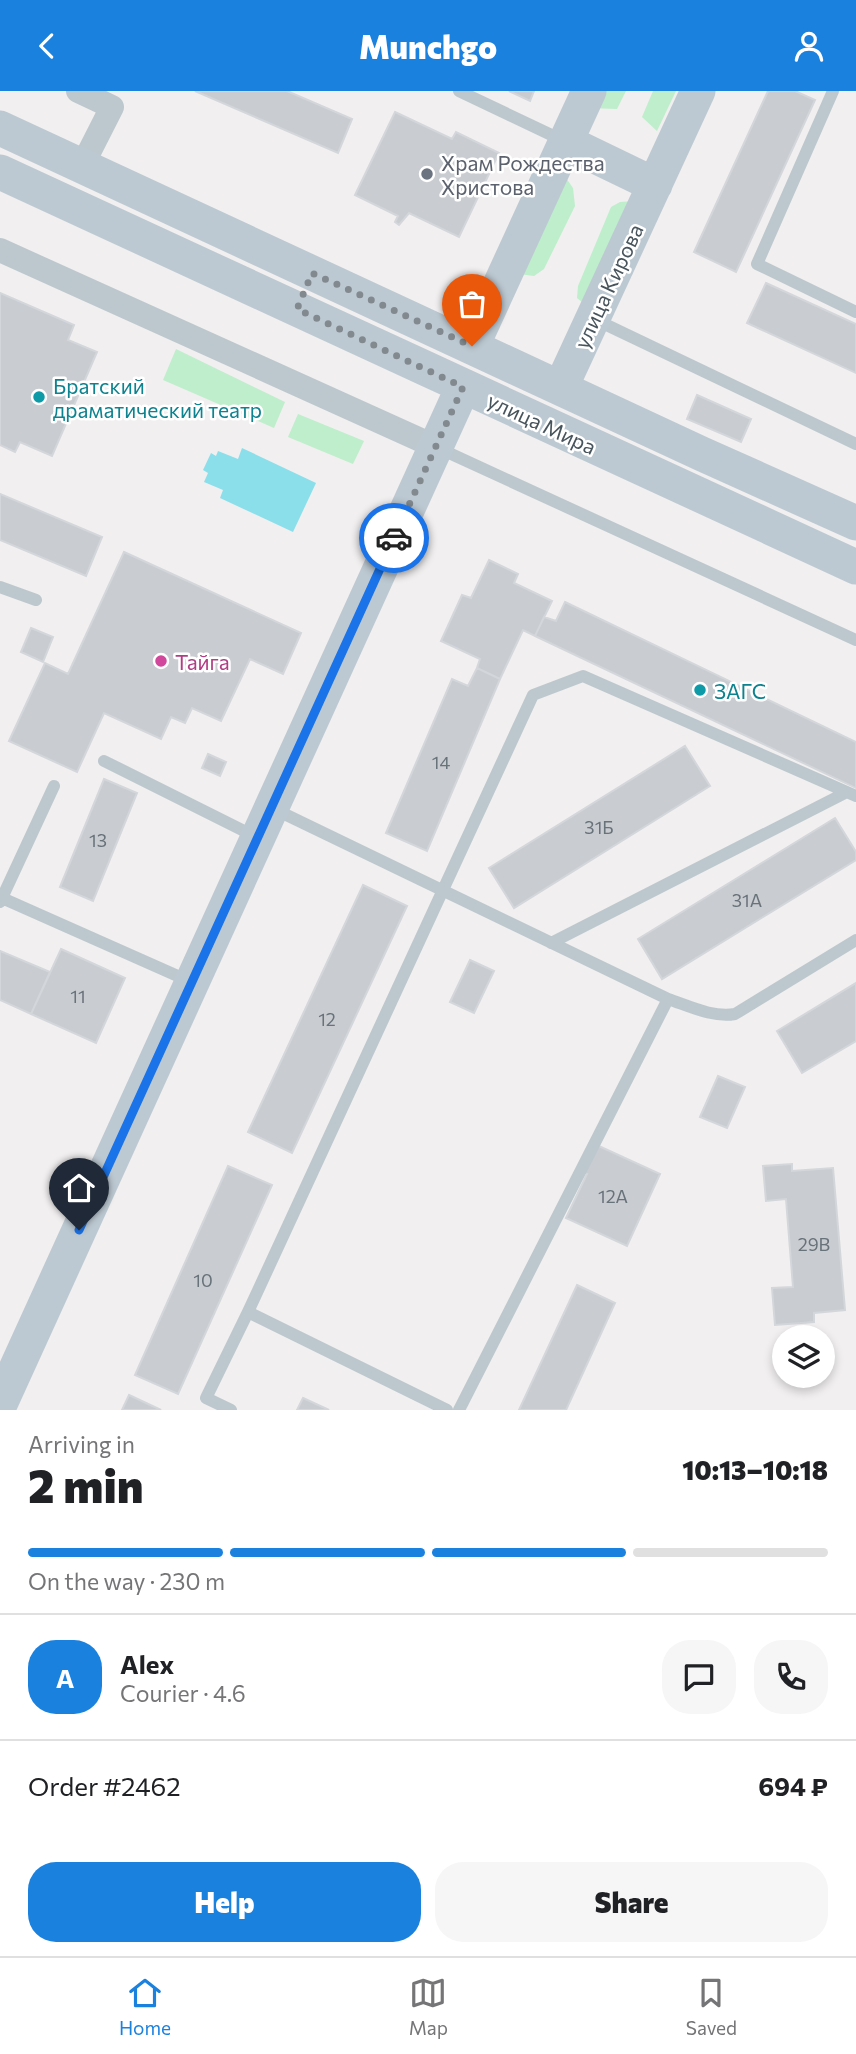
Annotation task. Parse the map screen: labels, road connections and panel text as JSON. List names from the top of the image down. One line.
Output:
{"streets":{"main road":["улица Кирова","улица Мира"]},"crossings":[["улица Кирова","улица Мира"]],"places":["Храм Рождества Христова","Братский драматический театр","Тайга","ЗАГС"],"house_numbers":["14","31Б","13","31А","11","12","12А","29В","10"],"page":{"header":"Munchgo","heading":["2 min","Arriving in","10:13–10:18"],"panel":["Alex","Courier · 4.6","Order #2462","694 ₽"],"bar":"On the way · 230 m","round":"A","buttons":["Help","Share"],"tabs":["Home","Map","Saved"]}}
